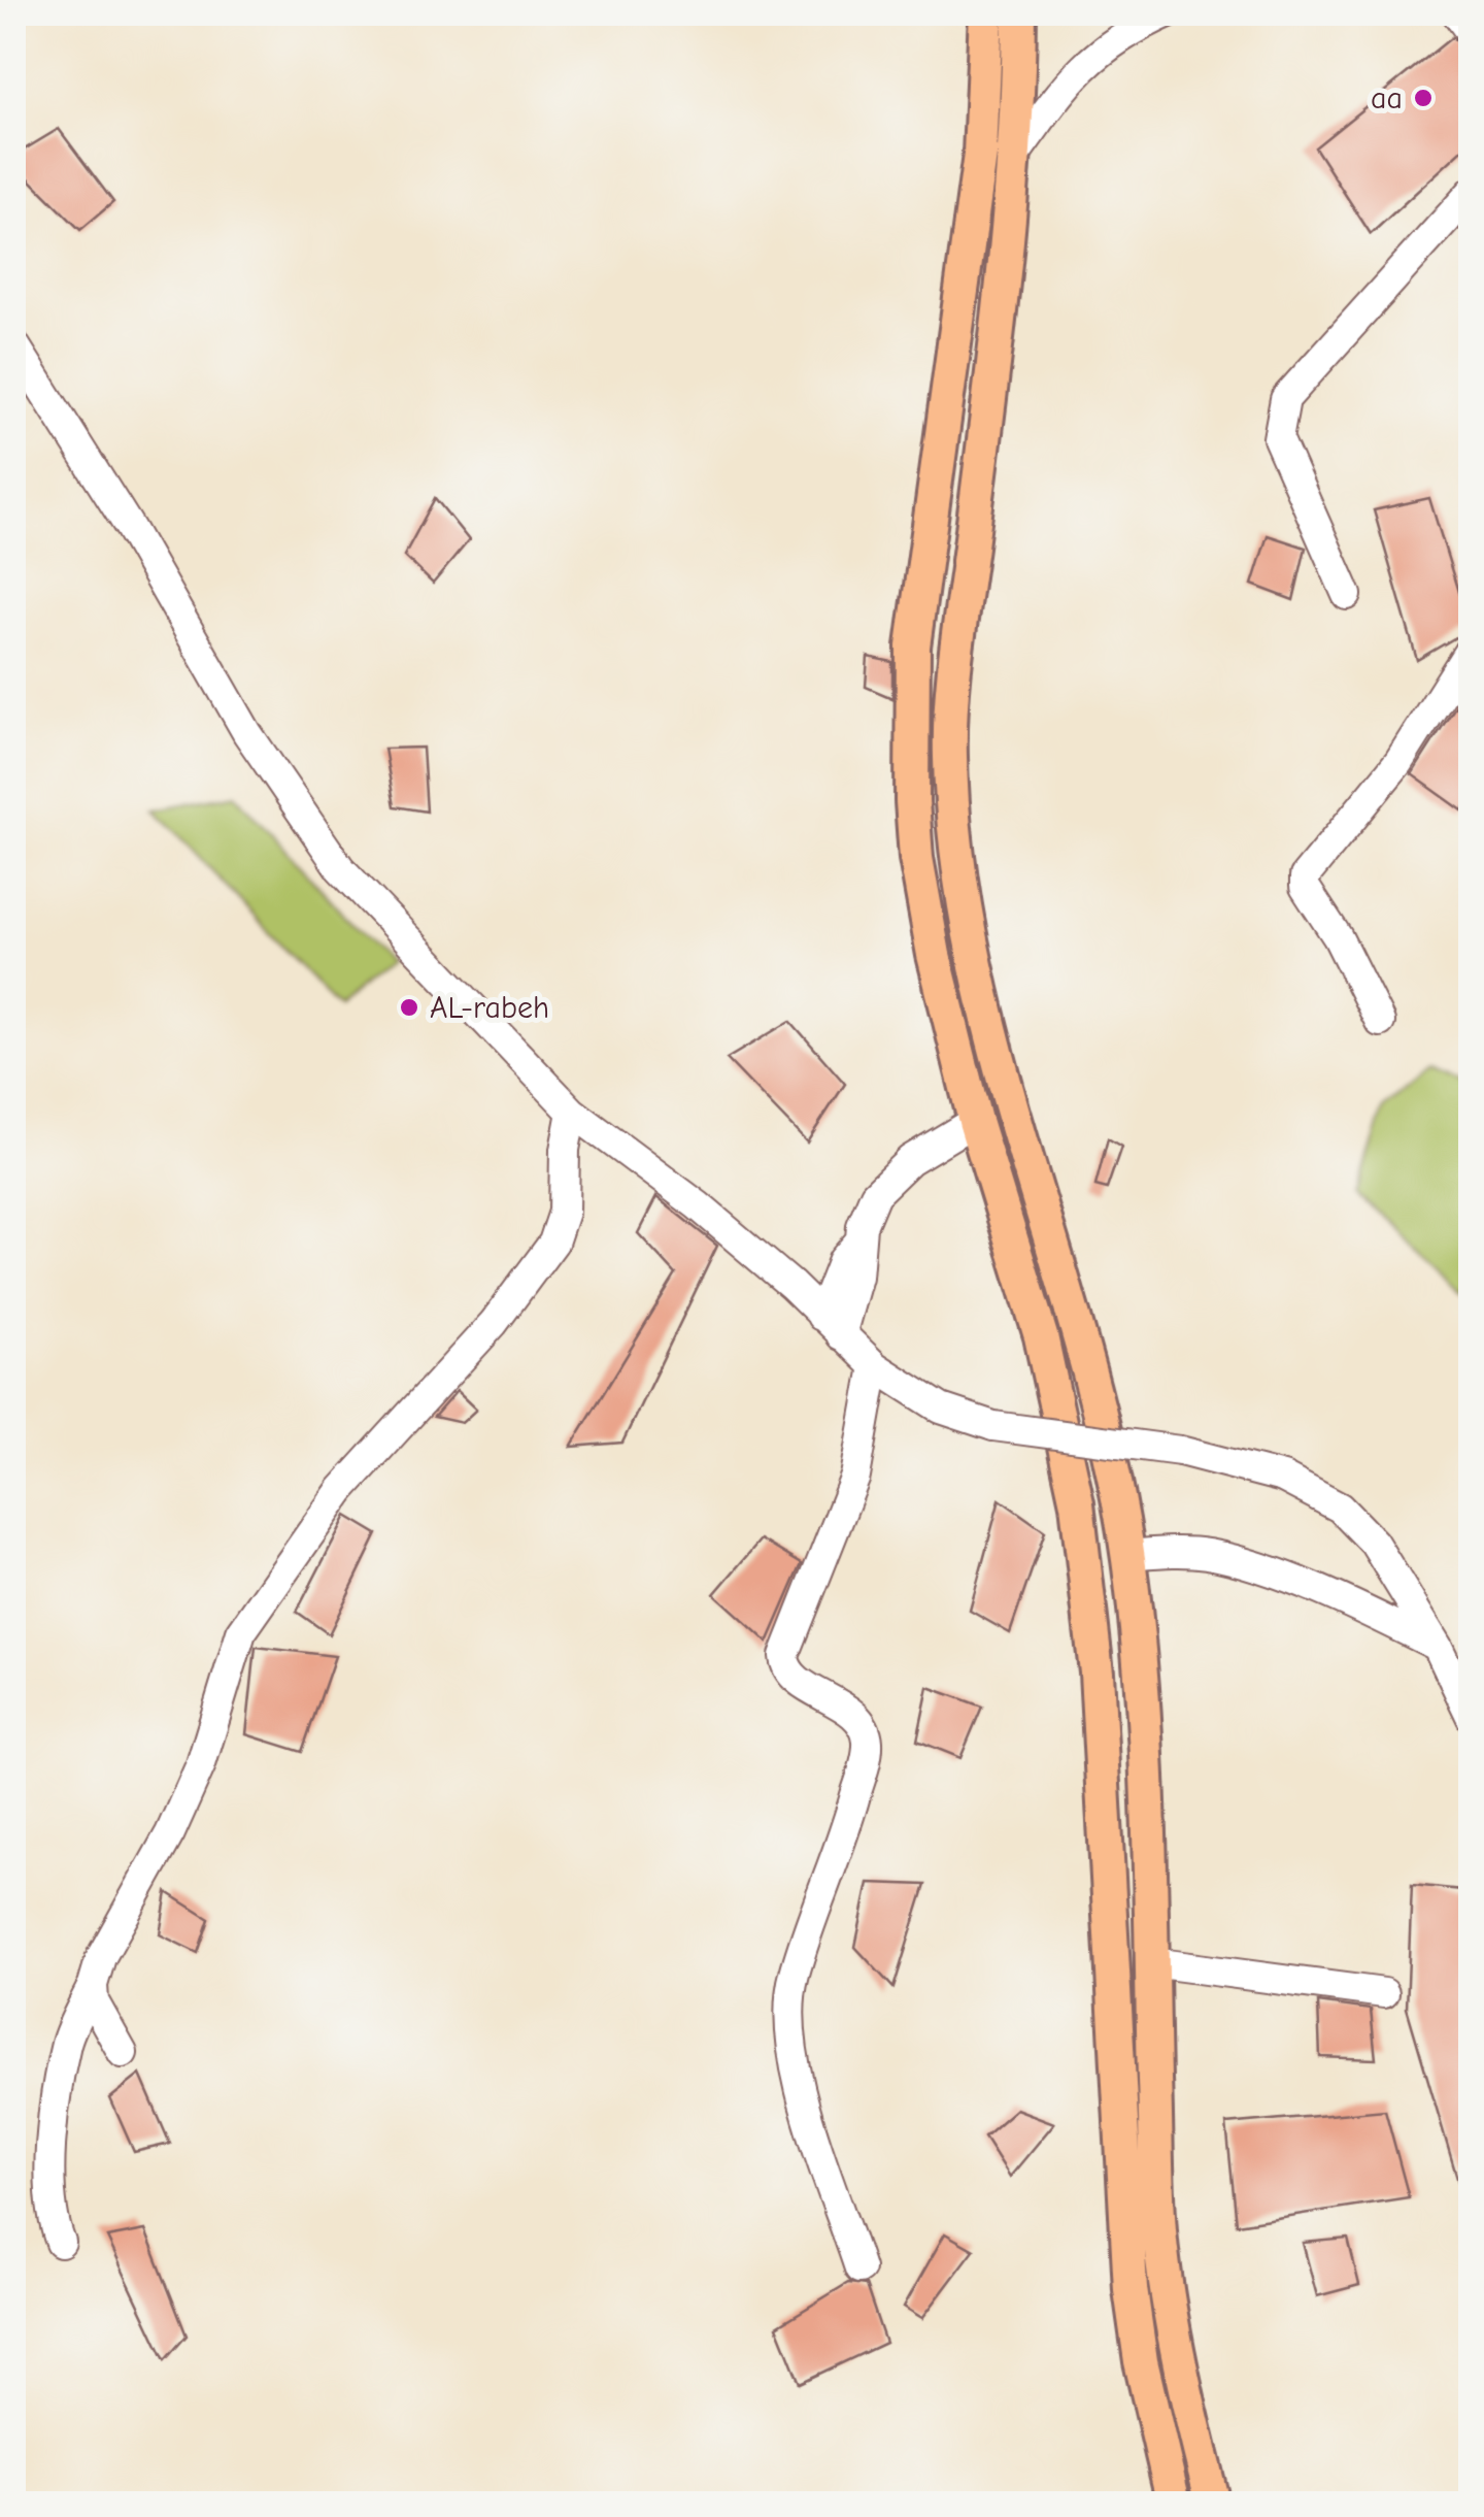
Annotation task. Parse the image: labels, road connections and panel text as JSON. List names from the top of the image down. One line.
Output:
{"places":["aa","AL-rabeh"]}
